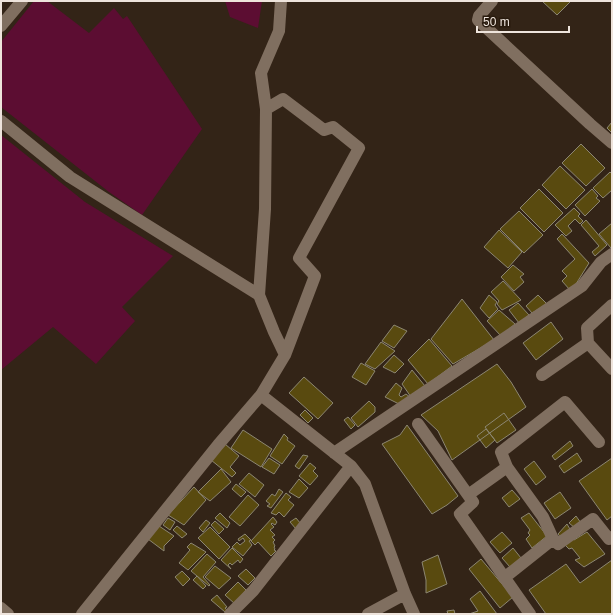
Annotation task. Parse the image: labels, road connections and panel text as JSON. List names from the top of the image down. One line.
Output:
{"scale_bar":"50 m"}
